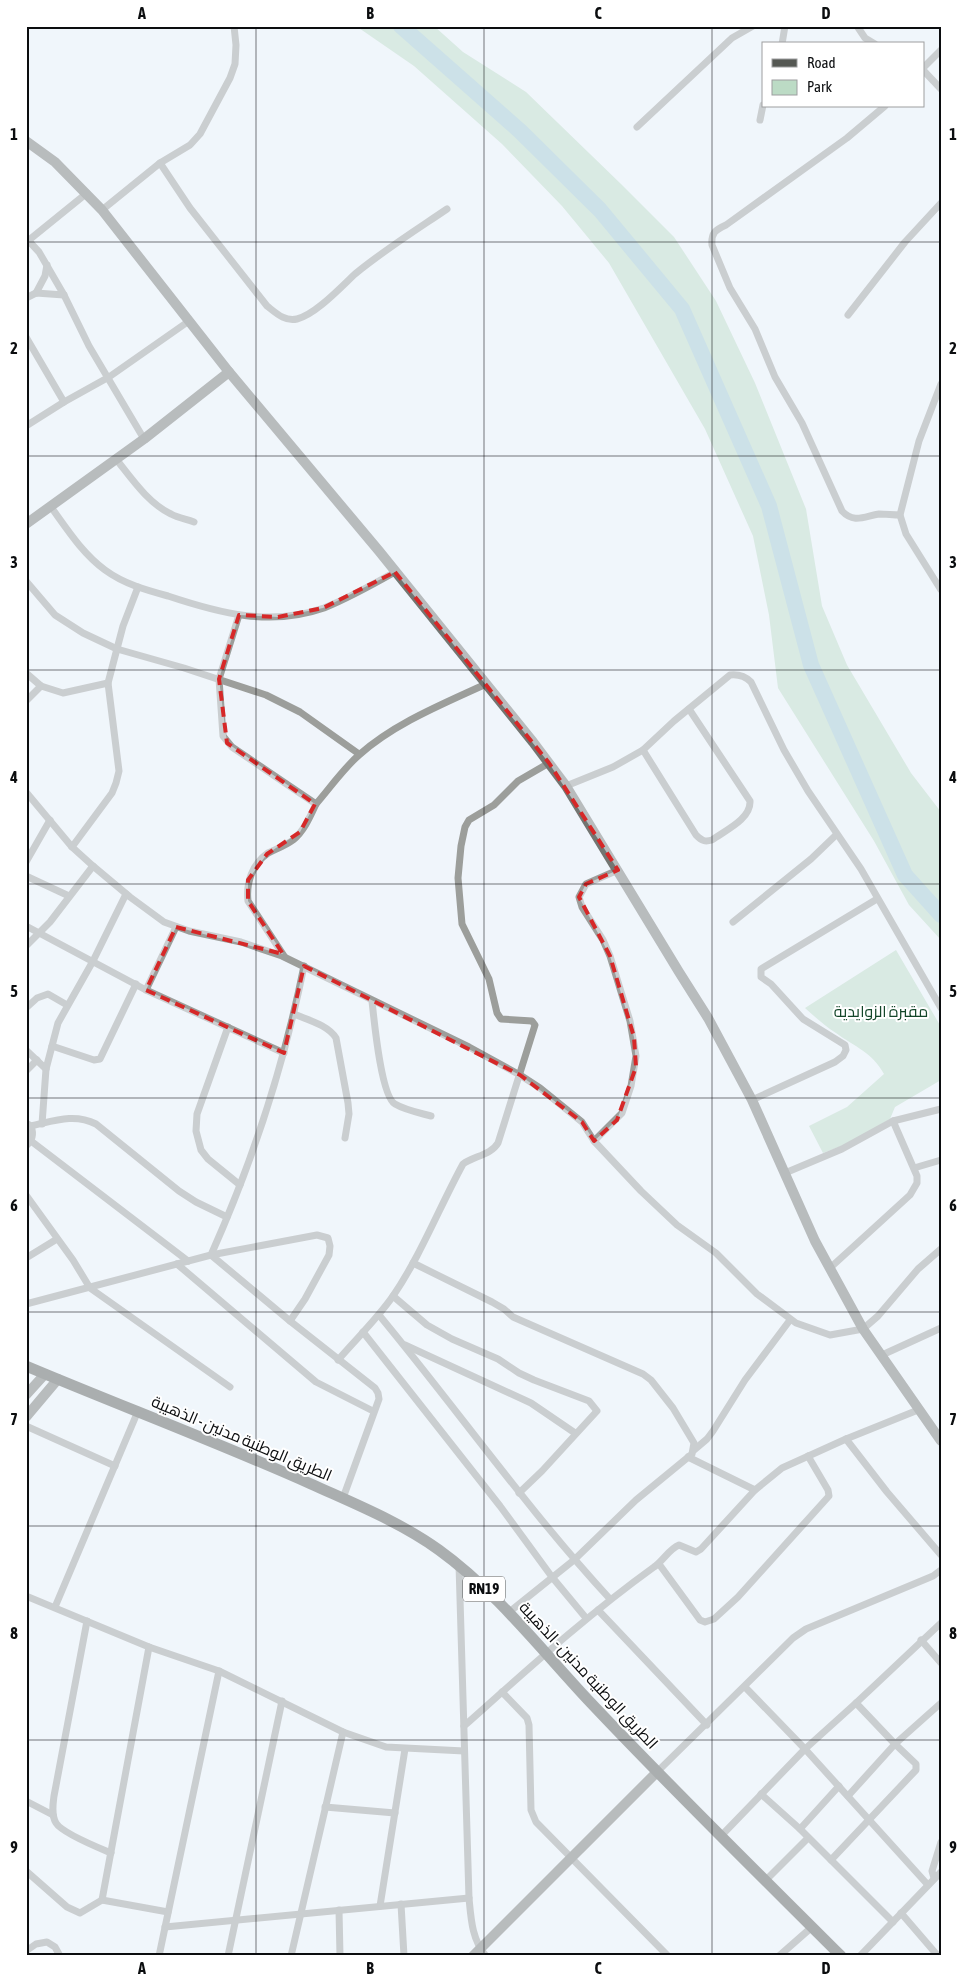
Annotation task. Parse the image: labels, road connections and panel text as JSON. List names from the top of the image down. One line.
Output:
{"streets":{"main road":["الطريق الوطنية مدنين - الذهيبة","RN19"]},"parks":["مقبرة الزوايدية"],"legend":["Road","Park"],"grid":{"columns":["A","B","C","D"],"rows":["1","2","3","4","5","6","7","8","9"]}}
